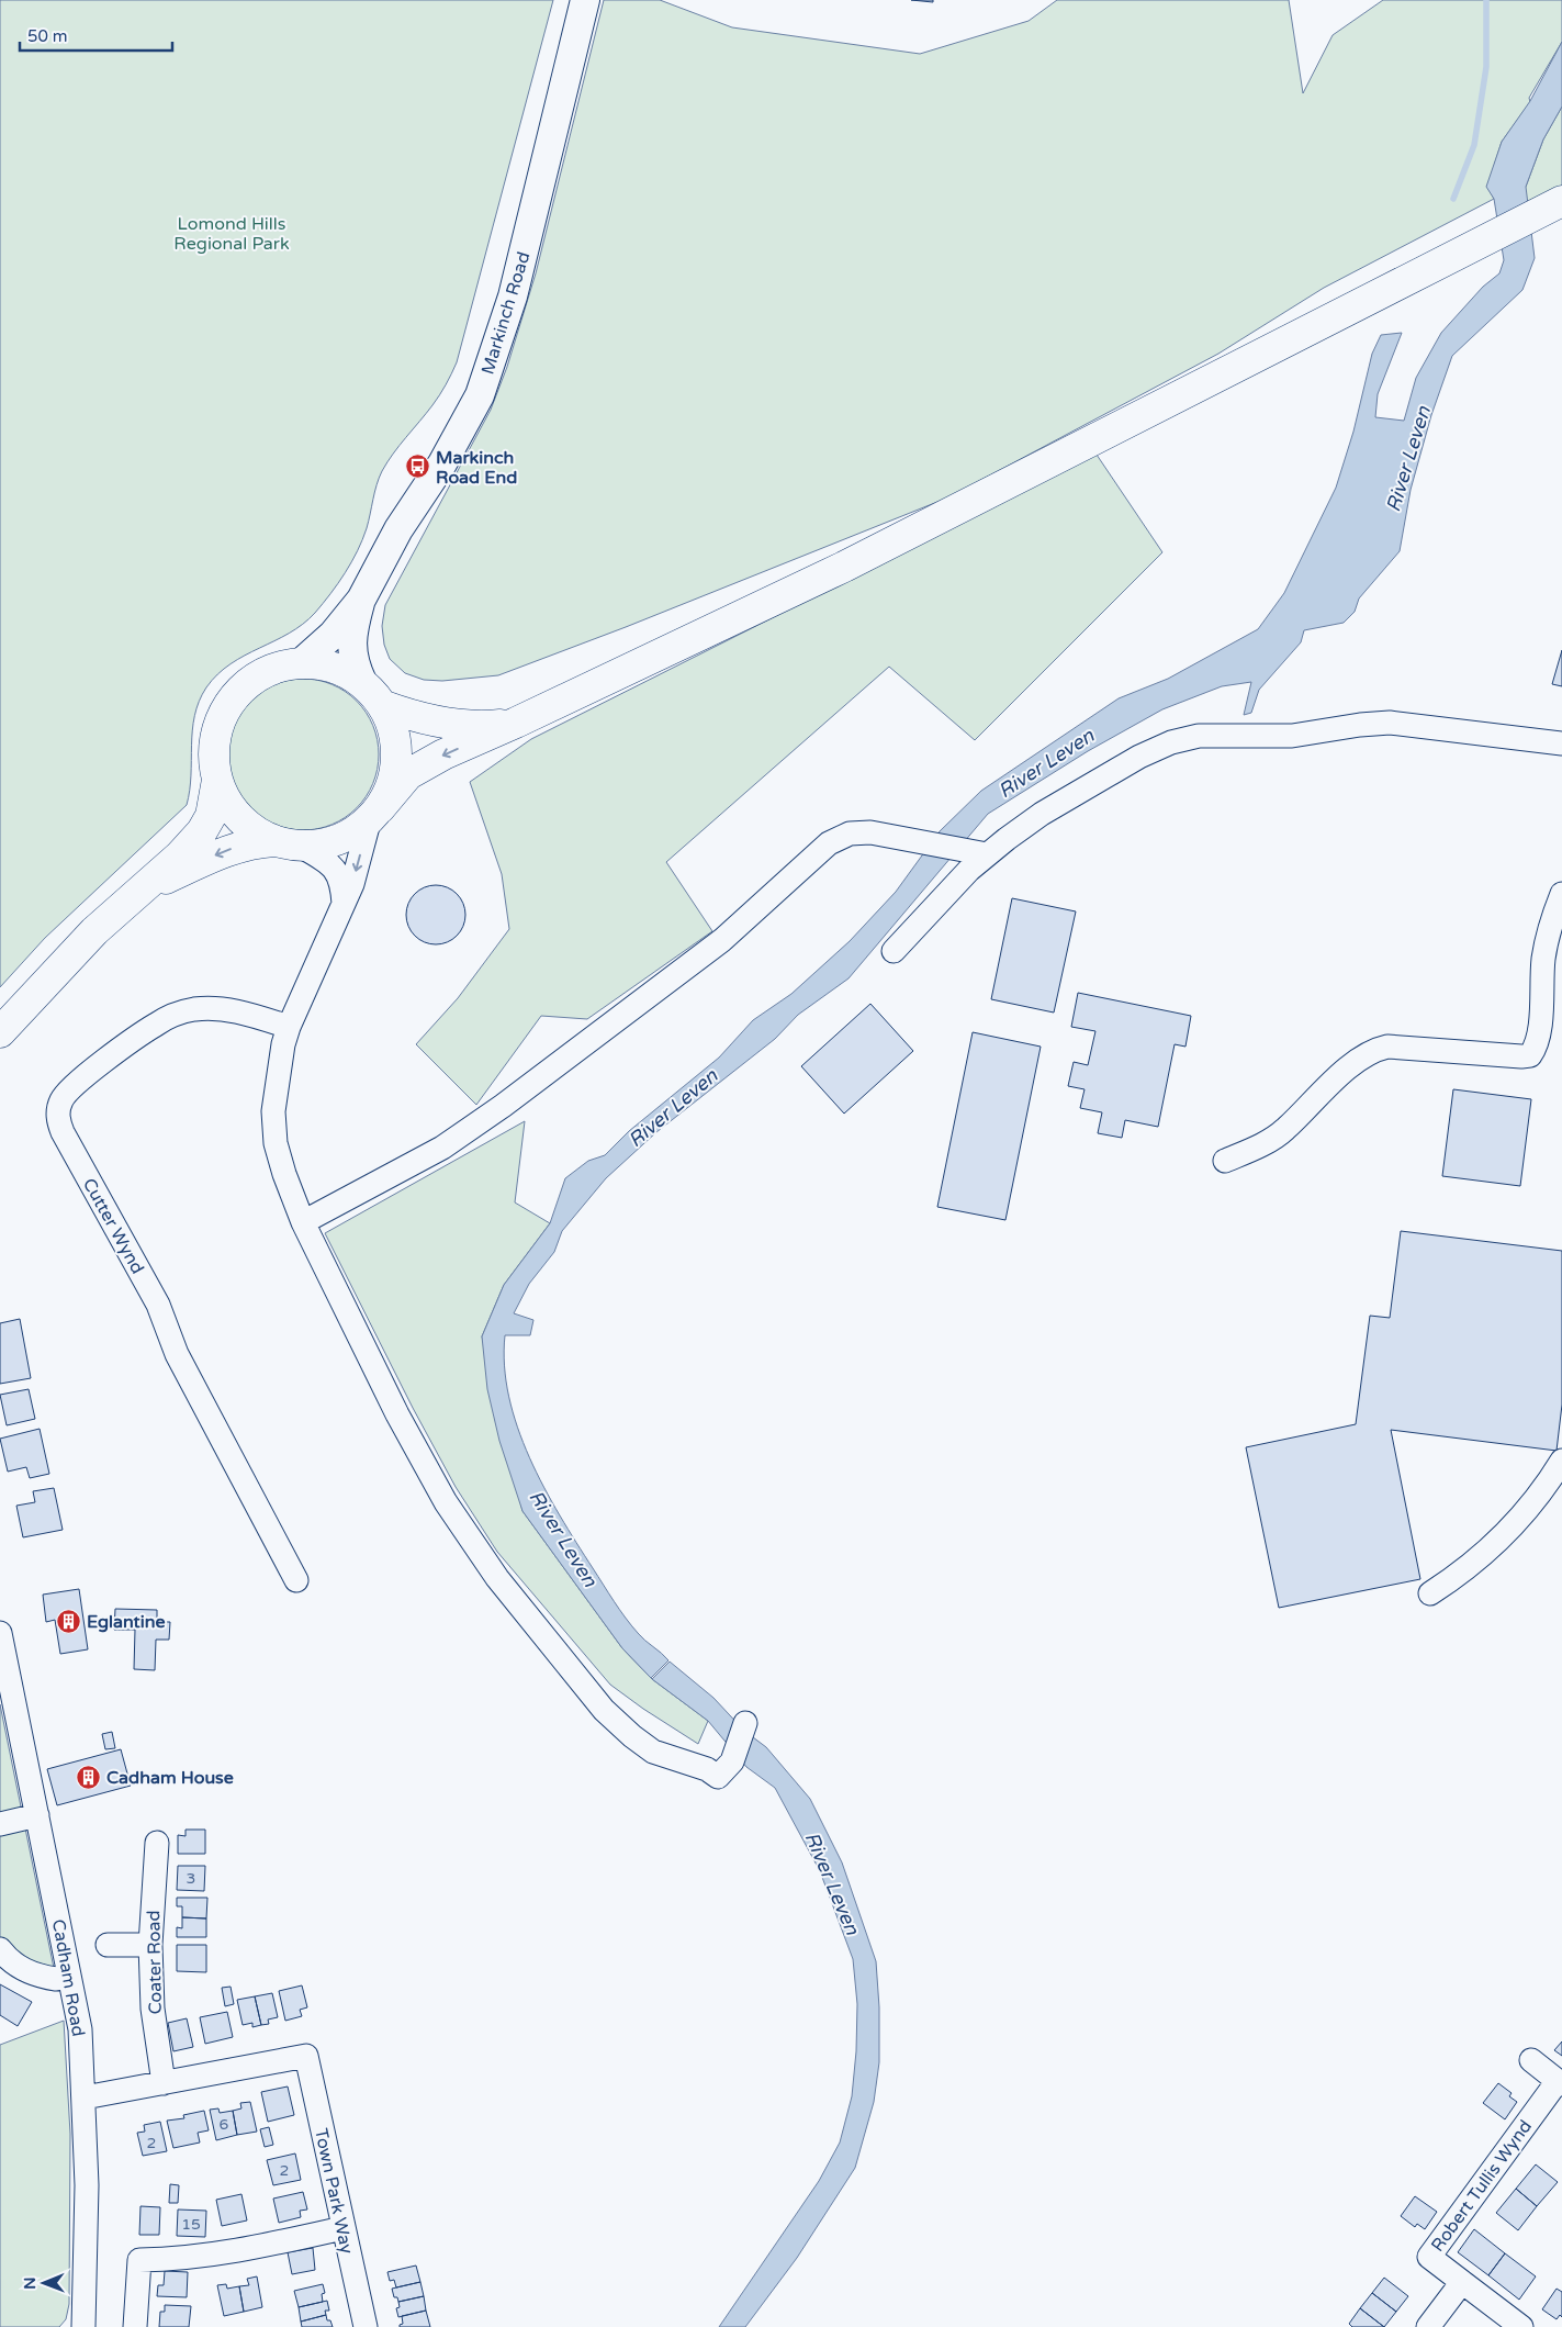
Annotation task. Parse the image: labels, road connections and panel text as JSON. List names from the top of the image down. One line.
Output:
{"streets":{"main road":["Markinch Road"],"street":["Cutter Wynd","Coater Road","Cadham Road","Robert Tullis Wynd","Town Park Way"]},"crossings":[["Coater Road","Town Park Way"]],"water":["River Leven"],"parks":["Lomond Hills Regional Park"],"places":{"bus stop":["Markinch Road End"],"building":["Eglantine","Cadham House"]},"house_numbers":["3","6","2","2","15"],"scale_bar":"50 m","north":"left"}
